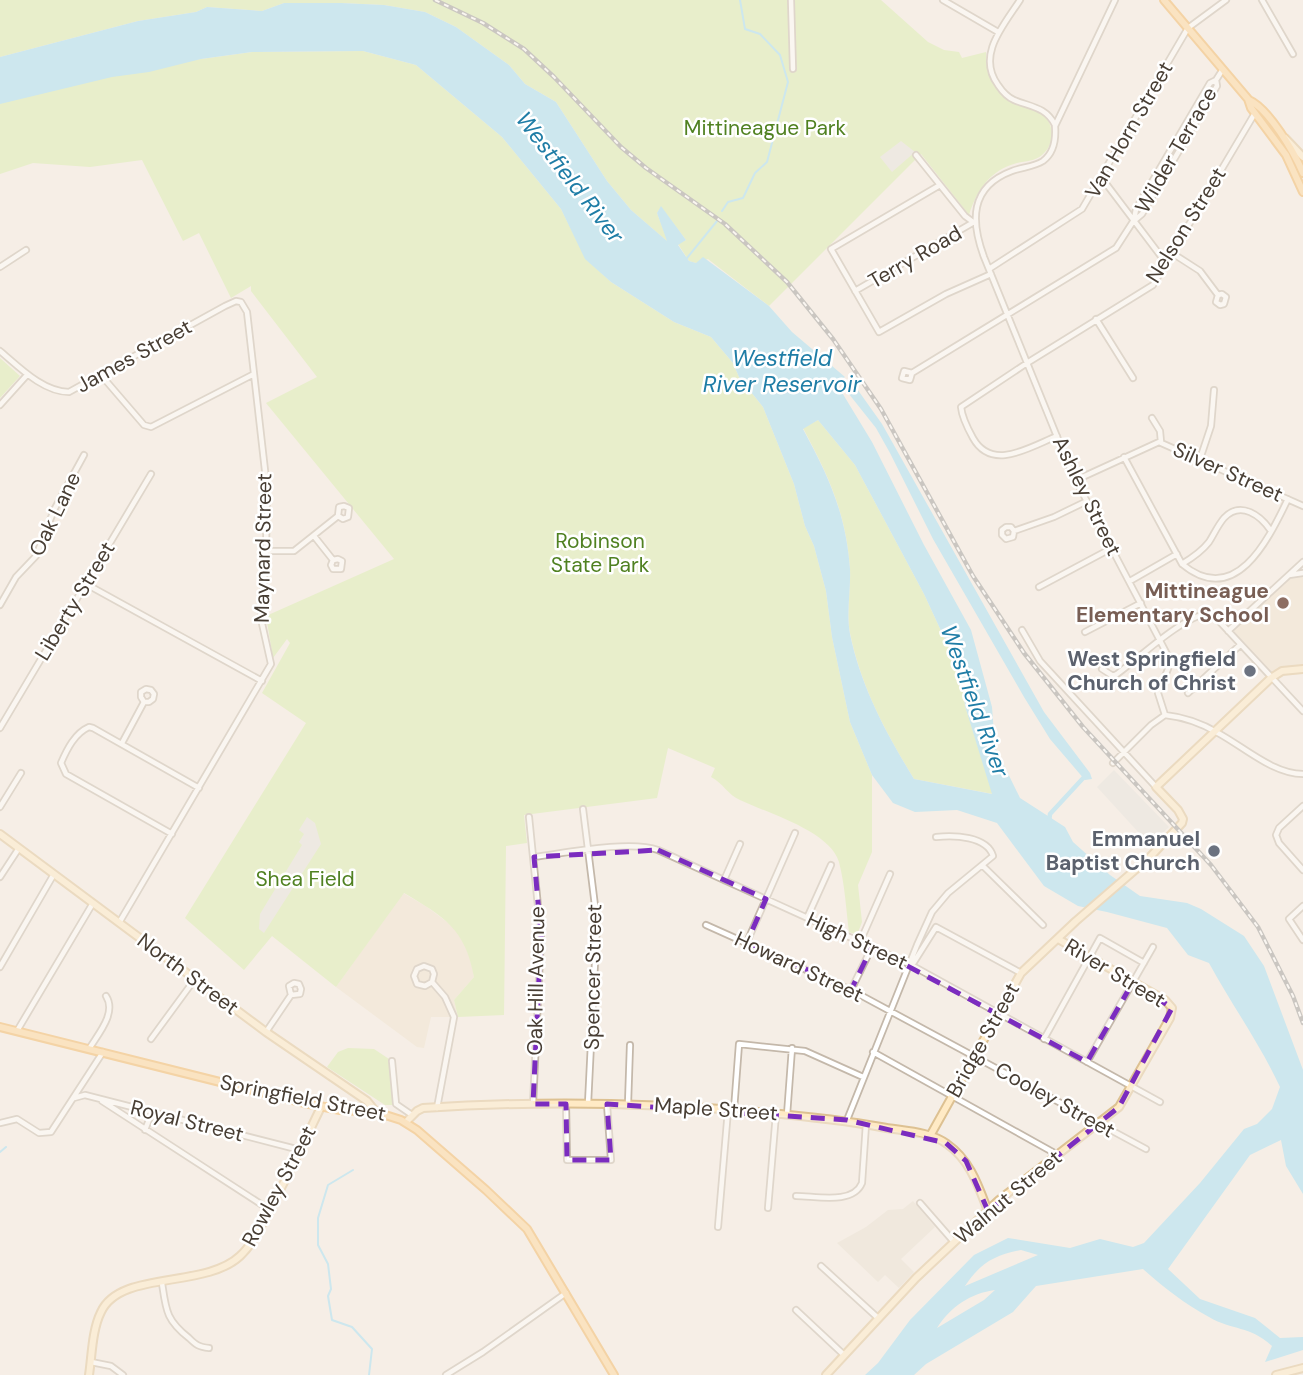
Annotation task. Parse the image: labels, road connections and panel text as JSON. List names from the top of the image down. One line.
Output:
{"streets":{"main road":["River Street","North Street","Bridge Street","Springfield Street","Maple Street","Rowley Street","Walnut Street"],"street":["Van Horn Street","Wilder Terrace","Nelson Street","Terry Road","James Street","Silver Street","Ashley Street","Oak Lane","Maynard Street","Liberty Street","High Street","Howard Street","Spencer Street","Oak Hill Avenue","Cooley Street","Royal Street"]},"crossings":[["Van Horn Street","Terry Road"],["Van Horn Street","Ashley Street"],["Wilder Terrace","Ashley Street"],["Nelson Street","Ashley Street"],["Terry Road","Ashley Street"],["James Street","Maynard Street"],["Silver Street","Ashley Street"],["Maynard Street","North Street"],["High Street","Spencer Street"],["High Street","Oak Hill Avenue"],["High Street","Bridge Street"],["High Street","Walnut Street"],["Howard Street","Cooley Street"],["River Street","Bridge Street"],["River Street","Walnut Street"],["North Street","Springfield Street"],["Spencer Street","Maple Street"],["Oak Hill Avenue","Maple Street"],["Bridge Street","Cooley Street"],["Bridge Street","Maple Street"],["Springfield Street","Rowley Street"],["Cooley Street","Walnut Street"],["Maple Street","Walnut Street"],["Royal Street","Rowley Street"]],"water":["Westfield River","Westfield River Reservoir"],"parks":["Mittineague Park","Robinson State Park","Shea Field"],"places":["Mittineague Elementary School","West Springfield Church of Christ","Emmanuel Baptist Church"]}
